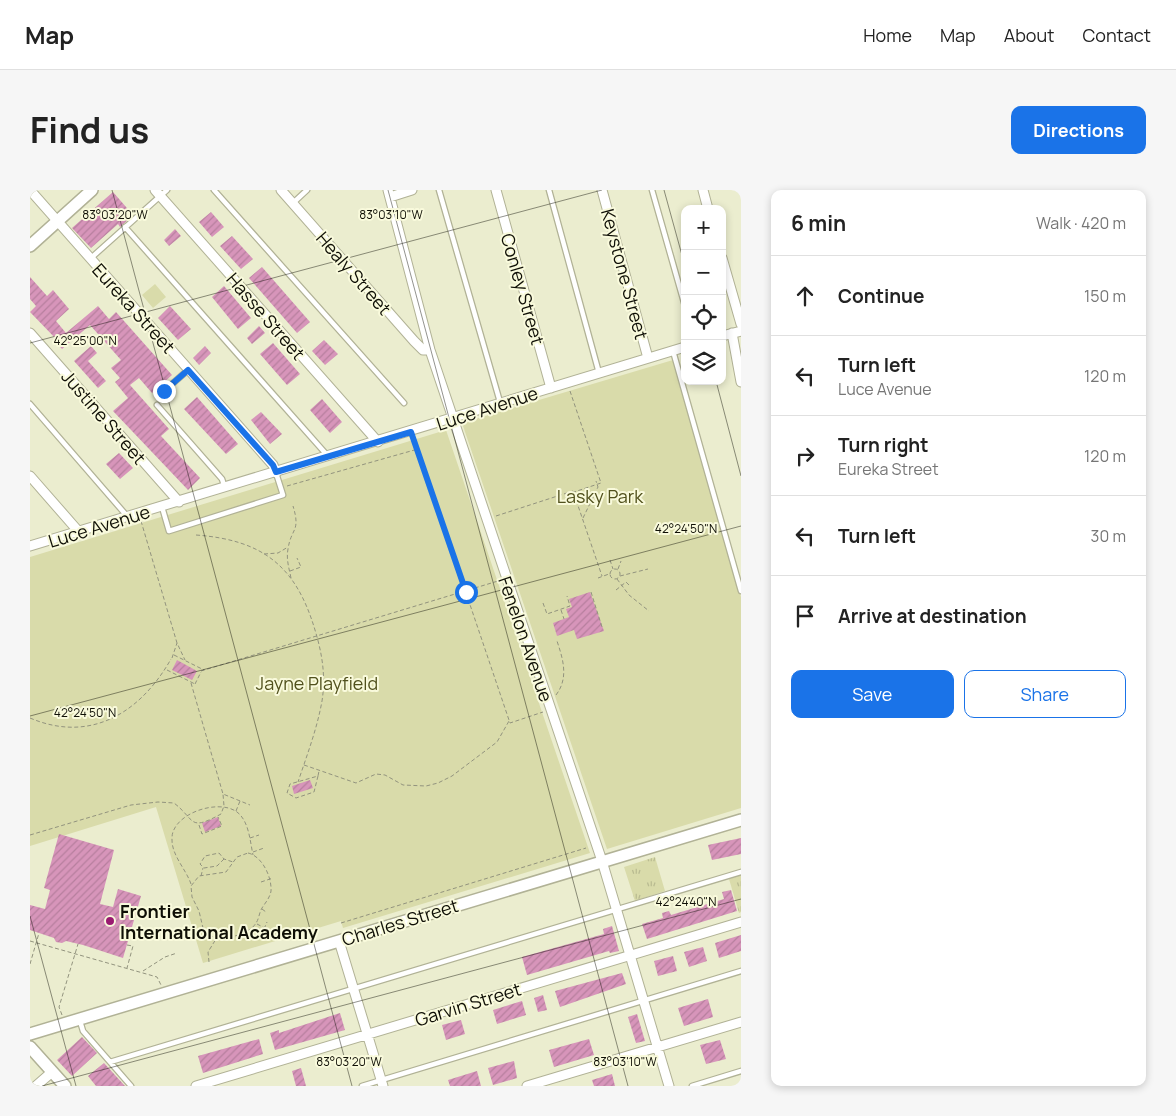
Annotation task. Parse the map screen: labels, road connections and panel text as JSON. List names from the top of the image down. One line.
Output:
{"streets":{"street":["Healy Street","Keystone Street","Conley Street","Eureka Street","Hasse Street","Luce Avenue","Justine Street","Fenelon Avenue","Charles Street","Garvin Street"]},"crossings":[["Healy Street","Fenelon Avenue"],["Keystone Street","Luce Avenue"],["Conley Street","Luce Avenue"],["Eureka Street","Luce Avenue"],["Hasse Street","Luce Avenue"],["Luce Avenue","Justine Street"],["Luce Avenue","Fenelon Avenue"],["Fenelon Avenue","Charles Street"],["Fenelon Avenue","Garvin Street"]],"parks":["Lasky Park","Jayne Playfield"],"places":["Frontier International Academy"],"page":{"header":"Map","nav":["Home","Map","About","Contact"],"title":"Find us","buttons":["Directions",["Save","Share"]],"heading":["6 min","Walk · 420 m"],"map_buttons":["+","−"],"list":[["Continue","150 m"],["Turn left","Luce Avenue","120 m"],["Turn right","Eureka Street","120 m"],["Turn left","30 m"],"Arrive at destination"]},"coordinates":["83°03'20\"W","83°03'10\"W","42°25'00\"N","42°24'50\"N","42°24'40\"N"]}
